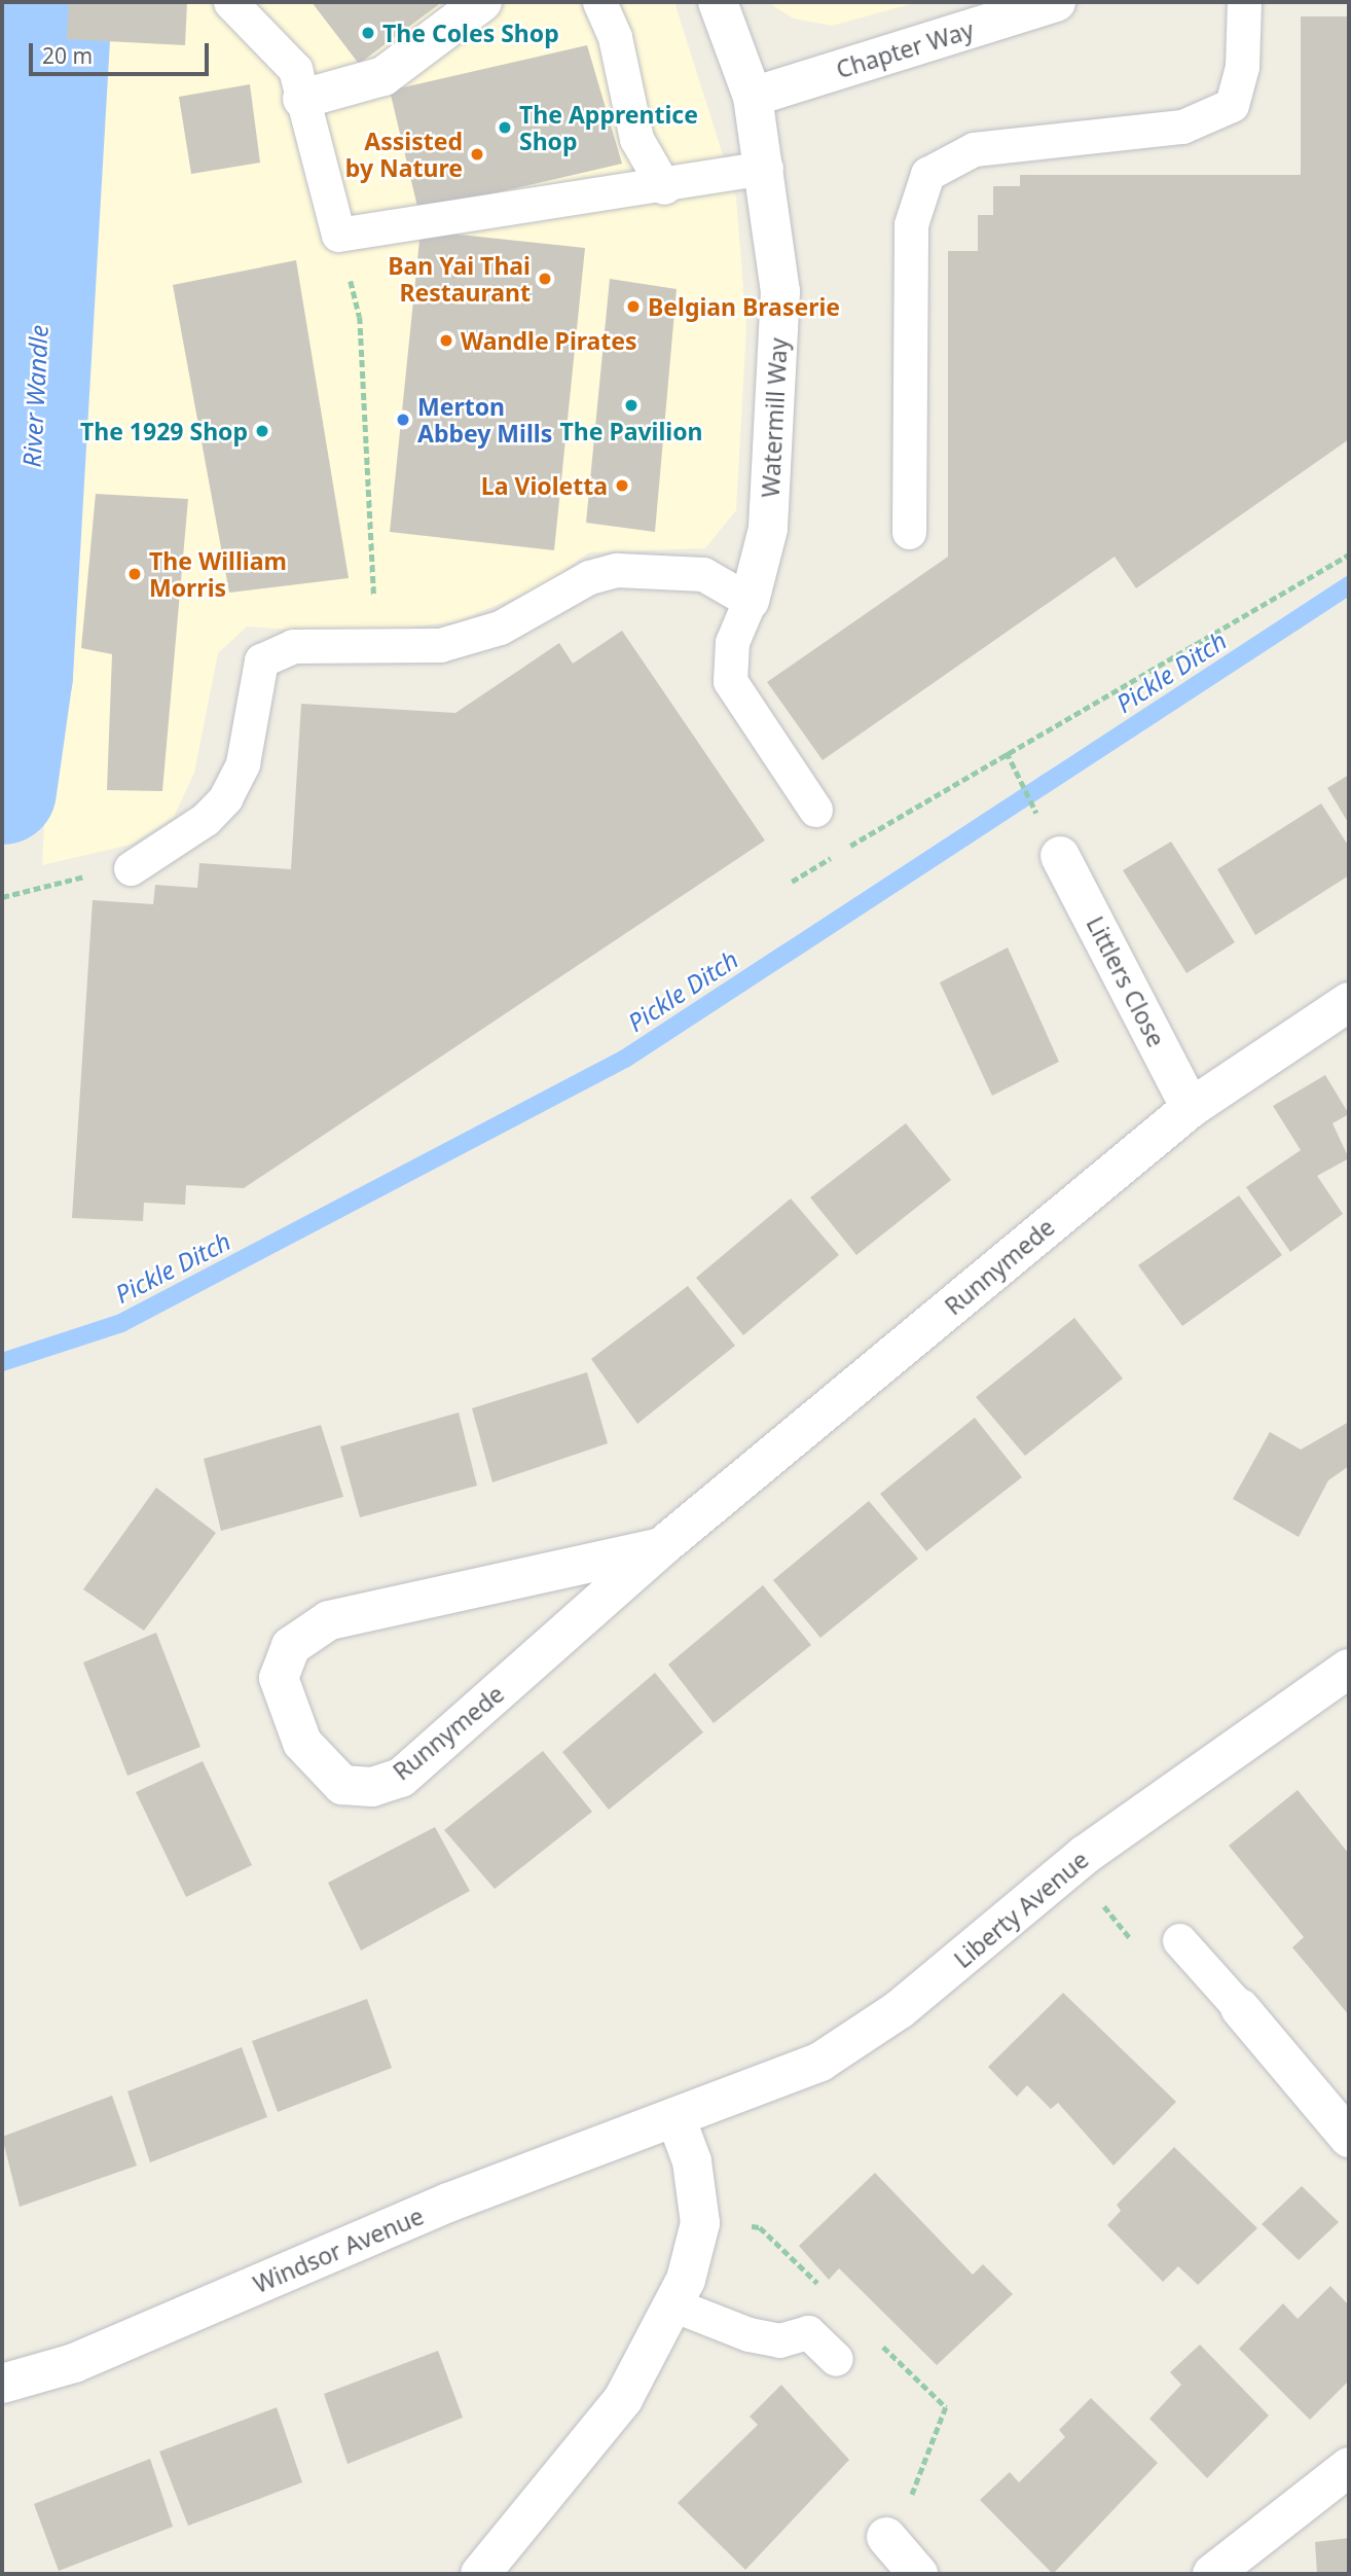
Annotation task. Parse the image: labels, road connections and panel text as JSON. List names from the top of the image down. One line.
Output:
{"streets":{"street":["Chapter Way","Watermill Way","Littlers Close","Runnymede","Liberty Avenue","Windsor Avenue"]},"crossings":[["Chapter Way","Watermill Way"],["Littlers Close","Runnymede"],["Liberty Avenue","Windsor Avenue"]],"water":["River Wandle","Pickle Ditch"],"places":["The Coles Shop","The Apprentice Shop","Assisted by Nature","Ban Yai Thai Restaurant","Belgian Braserie","Wandle Pirates","The Pavilion","Merton Abbey Mills","The 1929 Shop","La Violetta","The William Morris"],"scale_bar":"20 m"}
